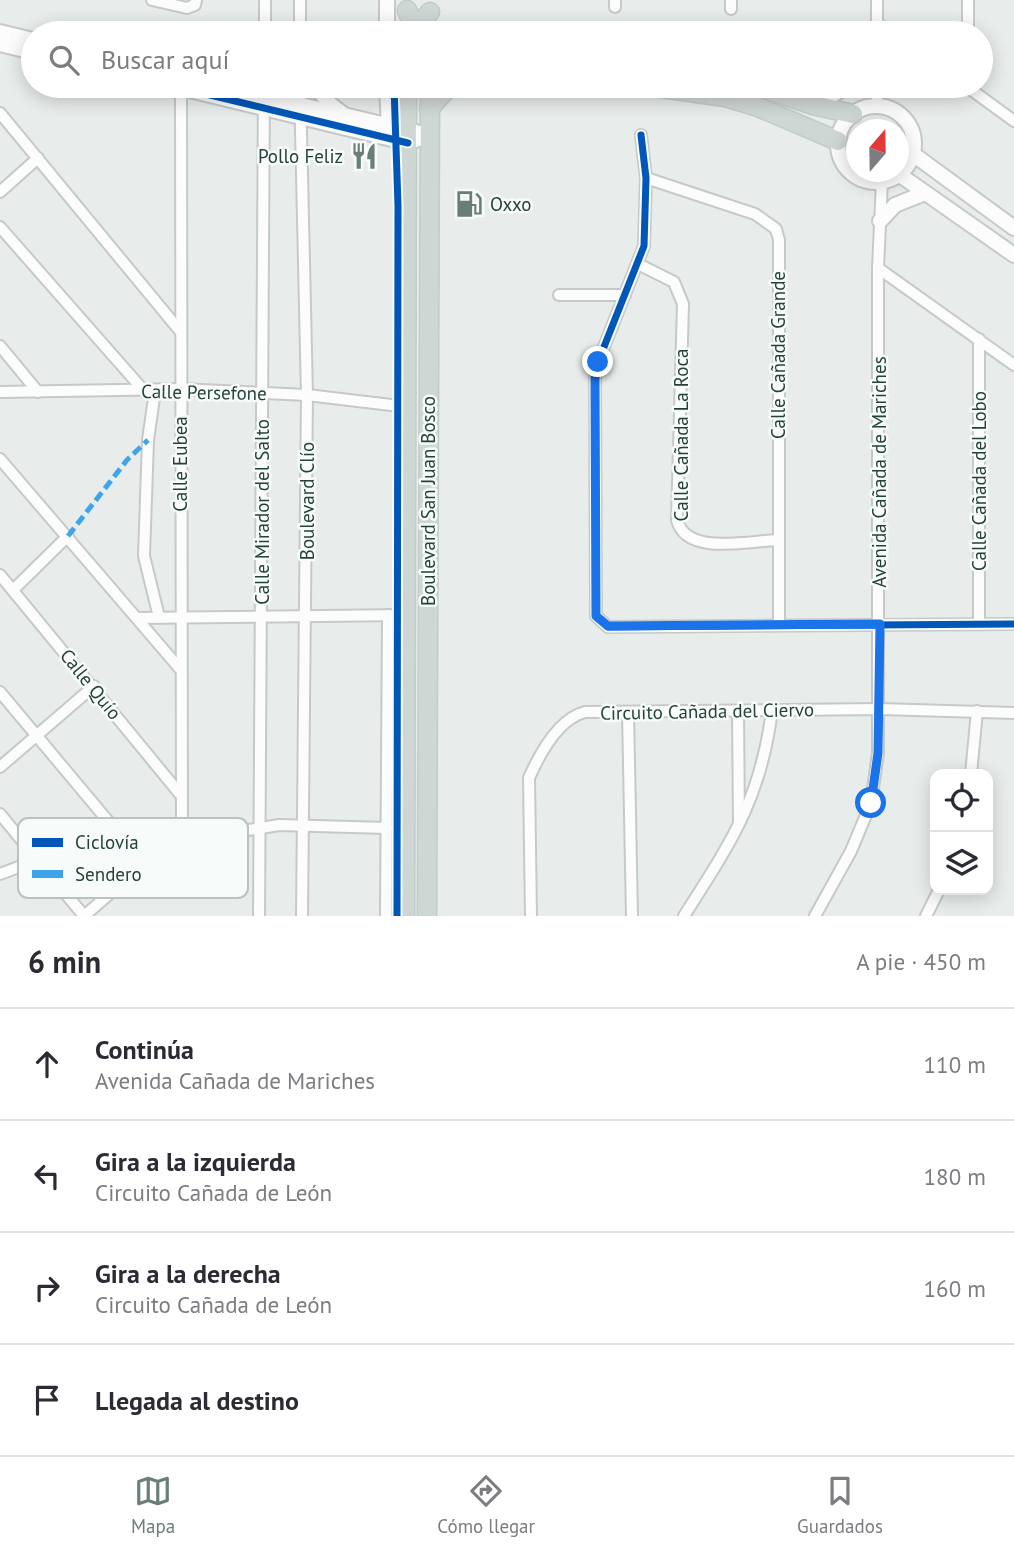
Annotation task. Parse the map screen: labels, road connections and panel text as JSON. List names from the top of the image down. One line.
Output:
{"streets":{"main road":["Boulevard San Juan Bosco"],"street":["Calle Cañada Grande","Calle Persefone","Calle Cañada La Roca","Calle Eubea","Avenida Cañada de Mariches","Calle Cañada del Lobo","Boulevard Clío","Calle Mirador del Salto","Calle Quío","Circuito Cañada del Ciervo"]},"crossings":[["Calle Cañada Grande","Calle Cañada La Roca"],["Calle Persefone","Calle Eubea"],["Calle Persefone","Boulevard Clío"],["Calle Persefone","Boulevard San Juan Bosco"],["Calle Persefone","Calle Mirador del Salto"],["Calle Eubea","Calle Quío"],["Avenida Cañada de Mariches","Circuito Cañada del Ciervo"]],"places":{"restaurant":["Pollo Feliz"],"fuel station":["Oxxo"]},"legend":["Ciclovía","Sendero"],"north":"top","page":{"search":"Buscar aquí","heading":["6 min","A pie · 450 m"],"list":[["Continúa","Avenida Cañada de Mariches","110 m"],["Gira a la izquierda","Circuito Cañada de León","180 m"],["Gira a la derecha","Circuito Cañada de León","160 m"],"Llegada al destino"],"nav":["Mapa","Cómo llegar","Guardados"]}}
